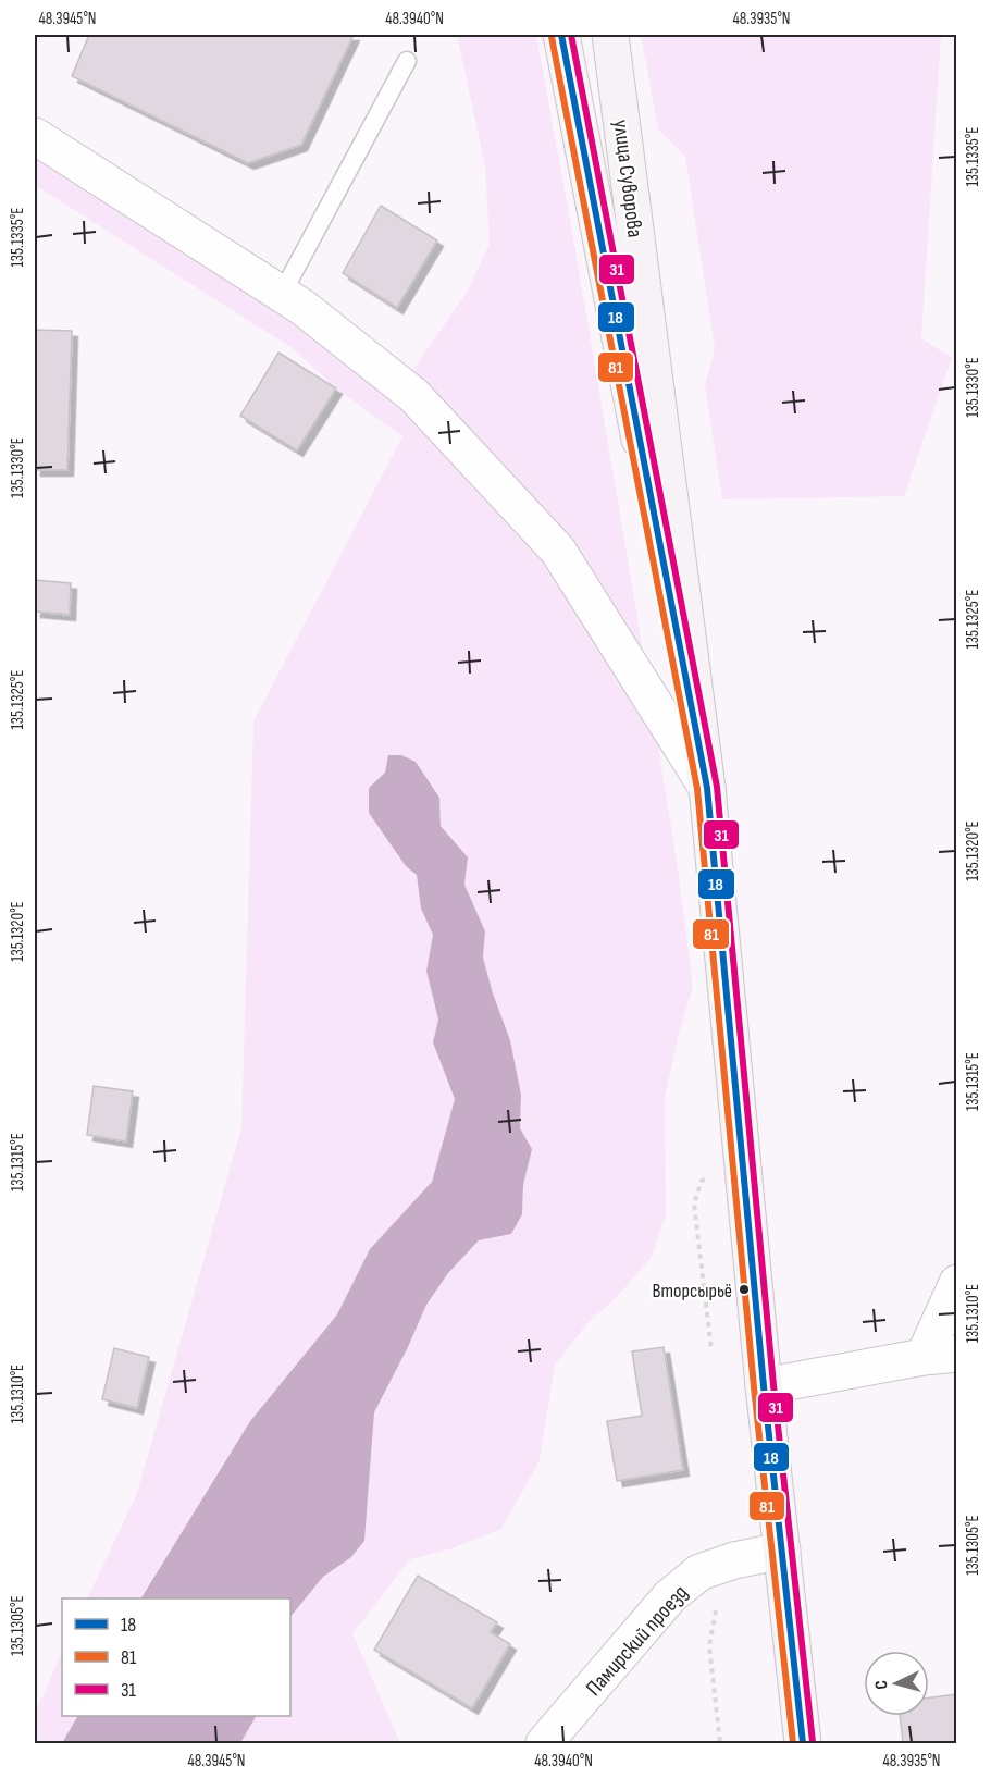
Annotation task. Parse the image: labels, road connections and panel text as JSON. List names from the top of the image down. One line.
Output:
{"streets":{"main road":["улица Суворова"],"street":["Памирский проезд"]},"crossings":[["улица Суворова","Памирский проезд"]],"places":["Вторсырьё"],"lines":["transit line 18","transit line 31","transit line 81"],"legend":["18","81","31"],"north":"left","coordinates":["48.3945°N","48.3940°N","48.3935°N","135.1335°E","135.1330°E","135.1325°E","135.1320°E","135.1315°E","135.1310°E","135.1305°E"]}
